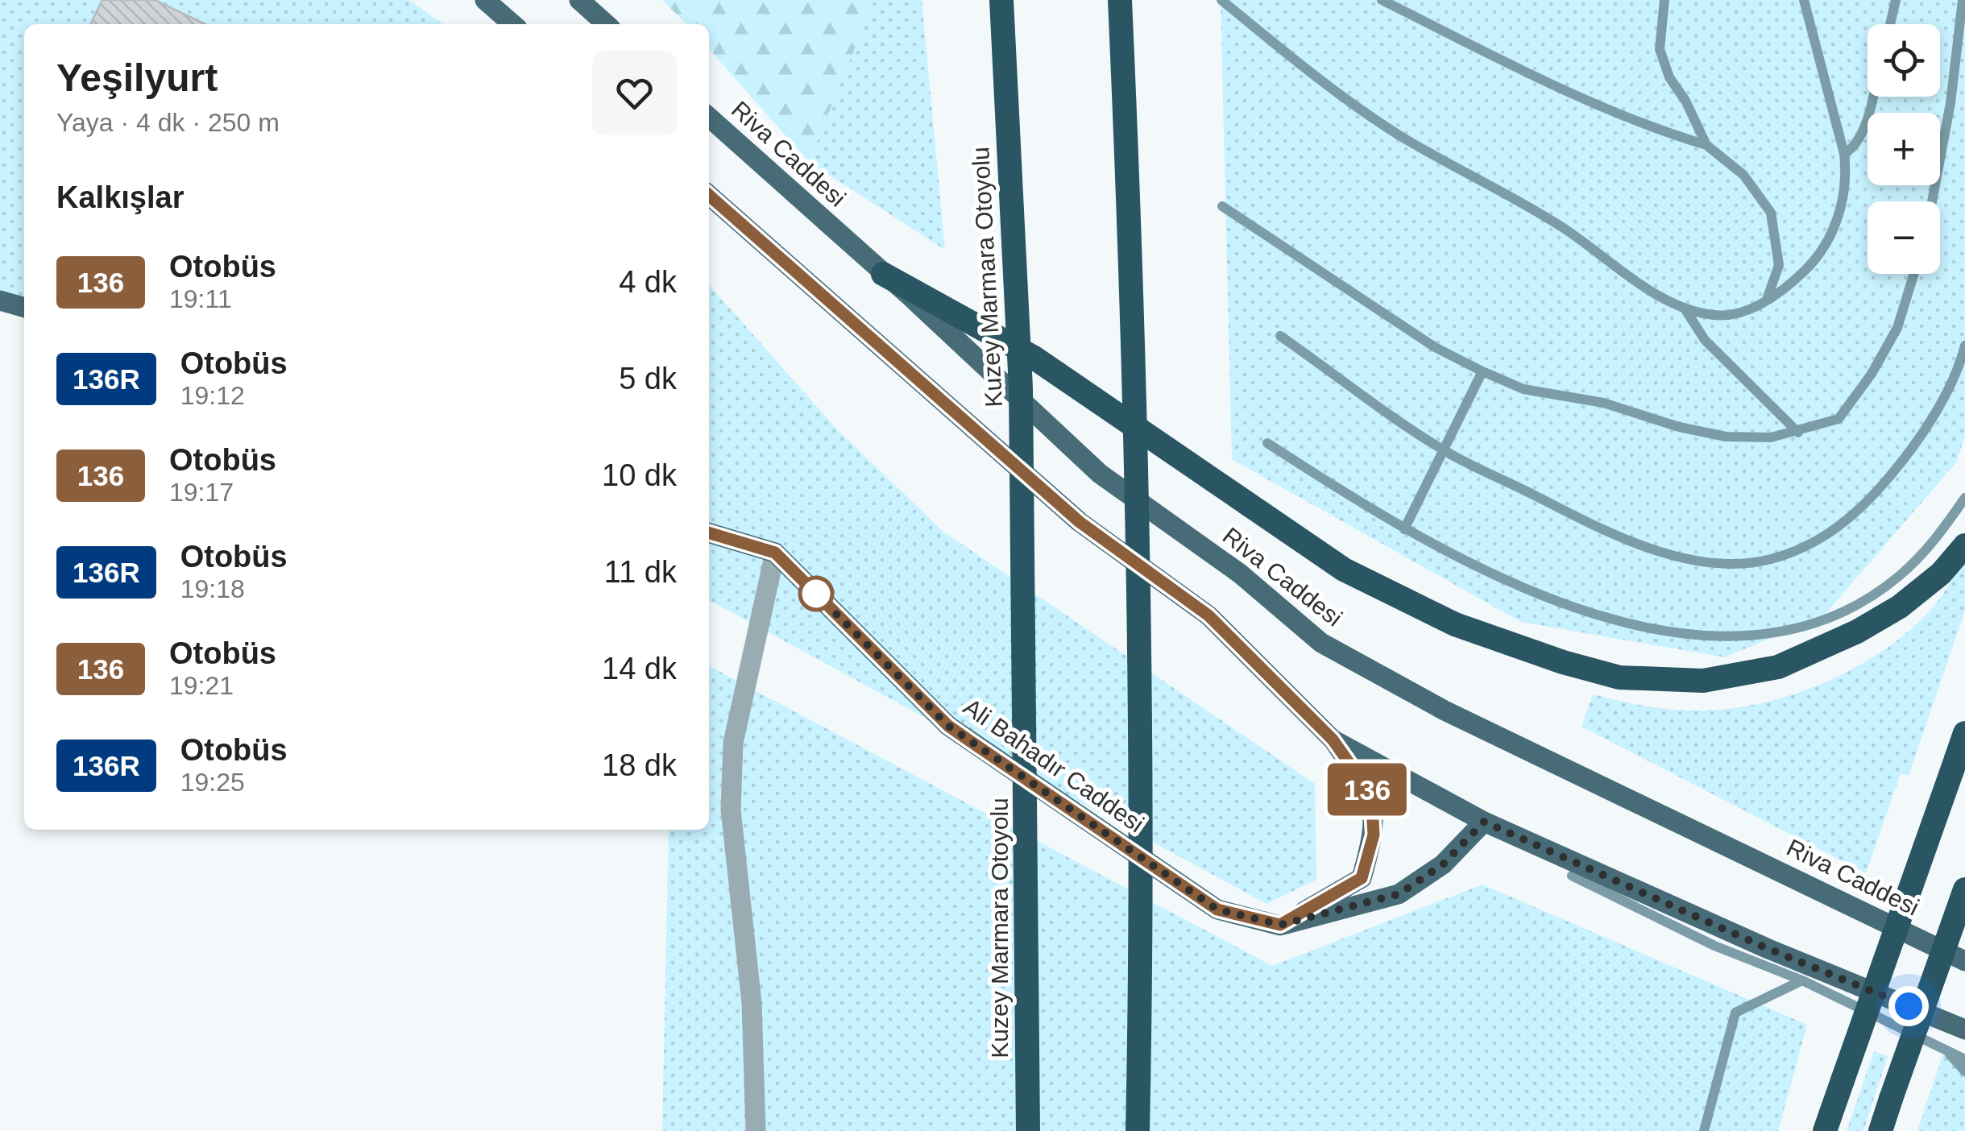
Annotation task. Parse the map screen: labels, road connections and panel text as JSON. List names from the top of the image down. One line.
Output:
{"streets":{"highway":["Kuzey Marmara Otoyolu"],"main road":["Riva Caddesi","Ali Bahadır Caddesi"]},"lines":["bus line 136"],"page":{"on_map":"136","map_buttons":["+","−"],"heading":[["Yeşilyurt","Yaya · 4 dk · 250 m"],"Kalkışlar"],"list":[{"mark":"136","name":"Otobüs","note":"19:11","value":"4 dk"},{"mark":"136R","name":"Otobüs","note":"19:12","value":"5 dk"},{"mark":"136","name":"Otobüs","note":"19:17","value":"10 dk"},{"mark":"136R","name":"Otobüs","note":"19:18","value":"11 dk"},{"mark":"136","name":"Otobüs","note":"19:21","value":"14 dk"},{"mark":"136R","name":"Otobüs","note":"19:25","value":"18 dk"}]}}
